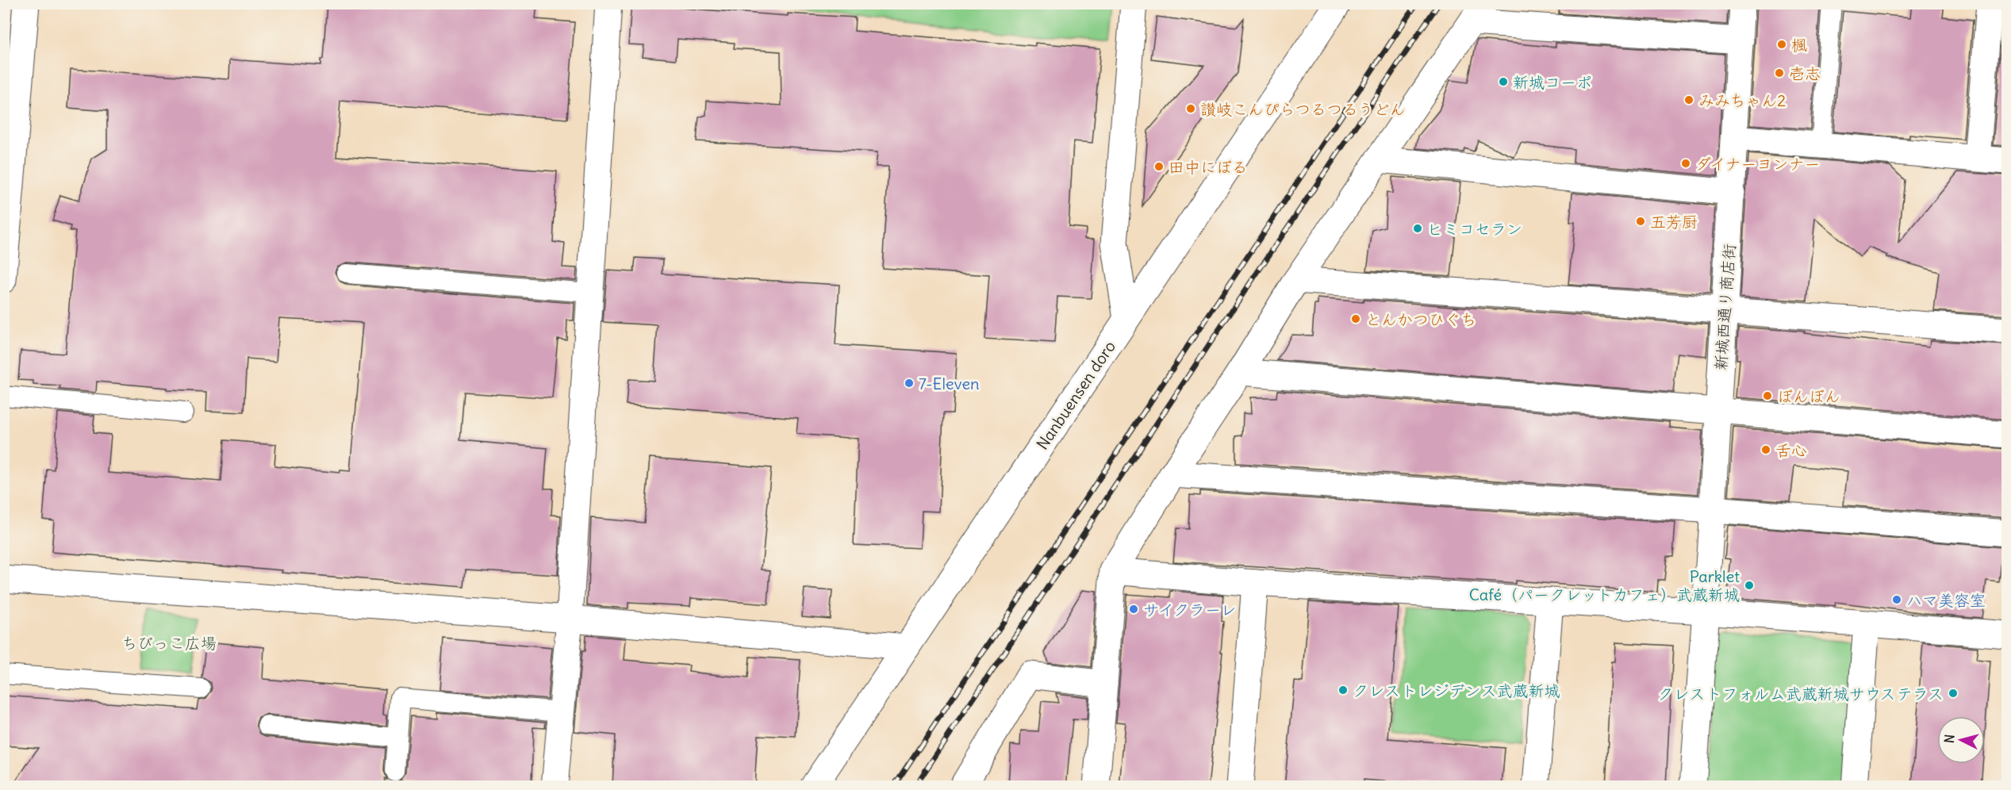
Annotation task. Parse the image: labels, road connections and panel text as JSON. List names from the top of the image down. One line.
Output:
{"streets":{"street":["新城西通り商店街","Nanbuensen doro"]},"parks":["ちびっこ広場"],"places":["楓","壱志","新城コーポ","みみちゃん2","讃岐こんぴらつるつるうどん","ダイナーヨンナー","田中にぼる","五芳厨","ヒミコセラン","とんかつひぐち","7-Eleven","ぼんぼん","舌心","Parklet Café（パークレットカフェ）武蔵新城","ハマ美容室","サイクラーレ","クレストレジデンス武蔵新城","クレストフォルム武蔵新城サウステラス"],"north":"left"}
